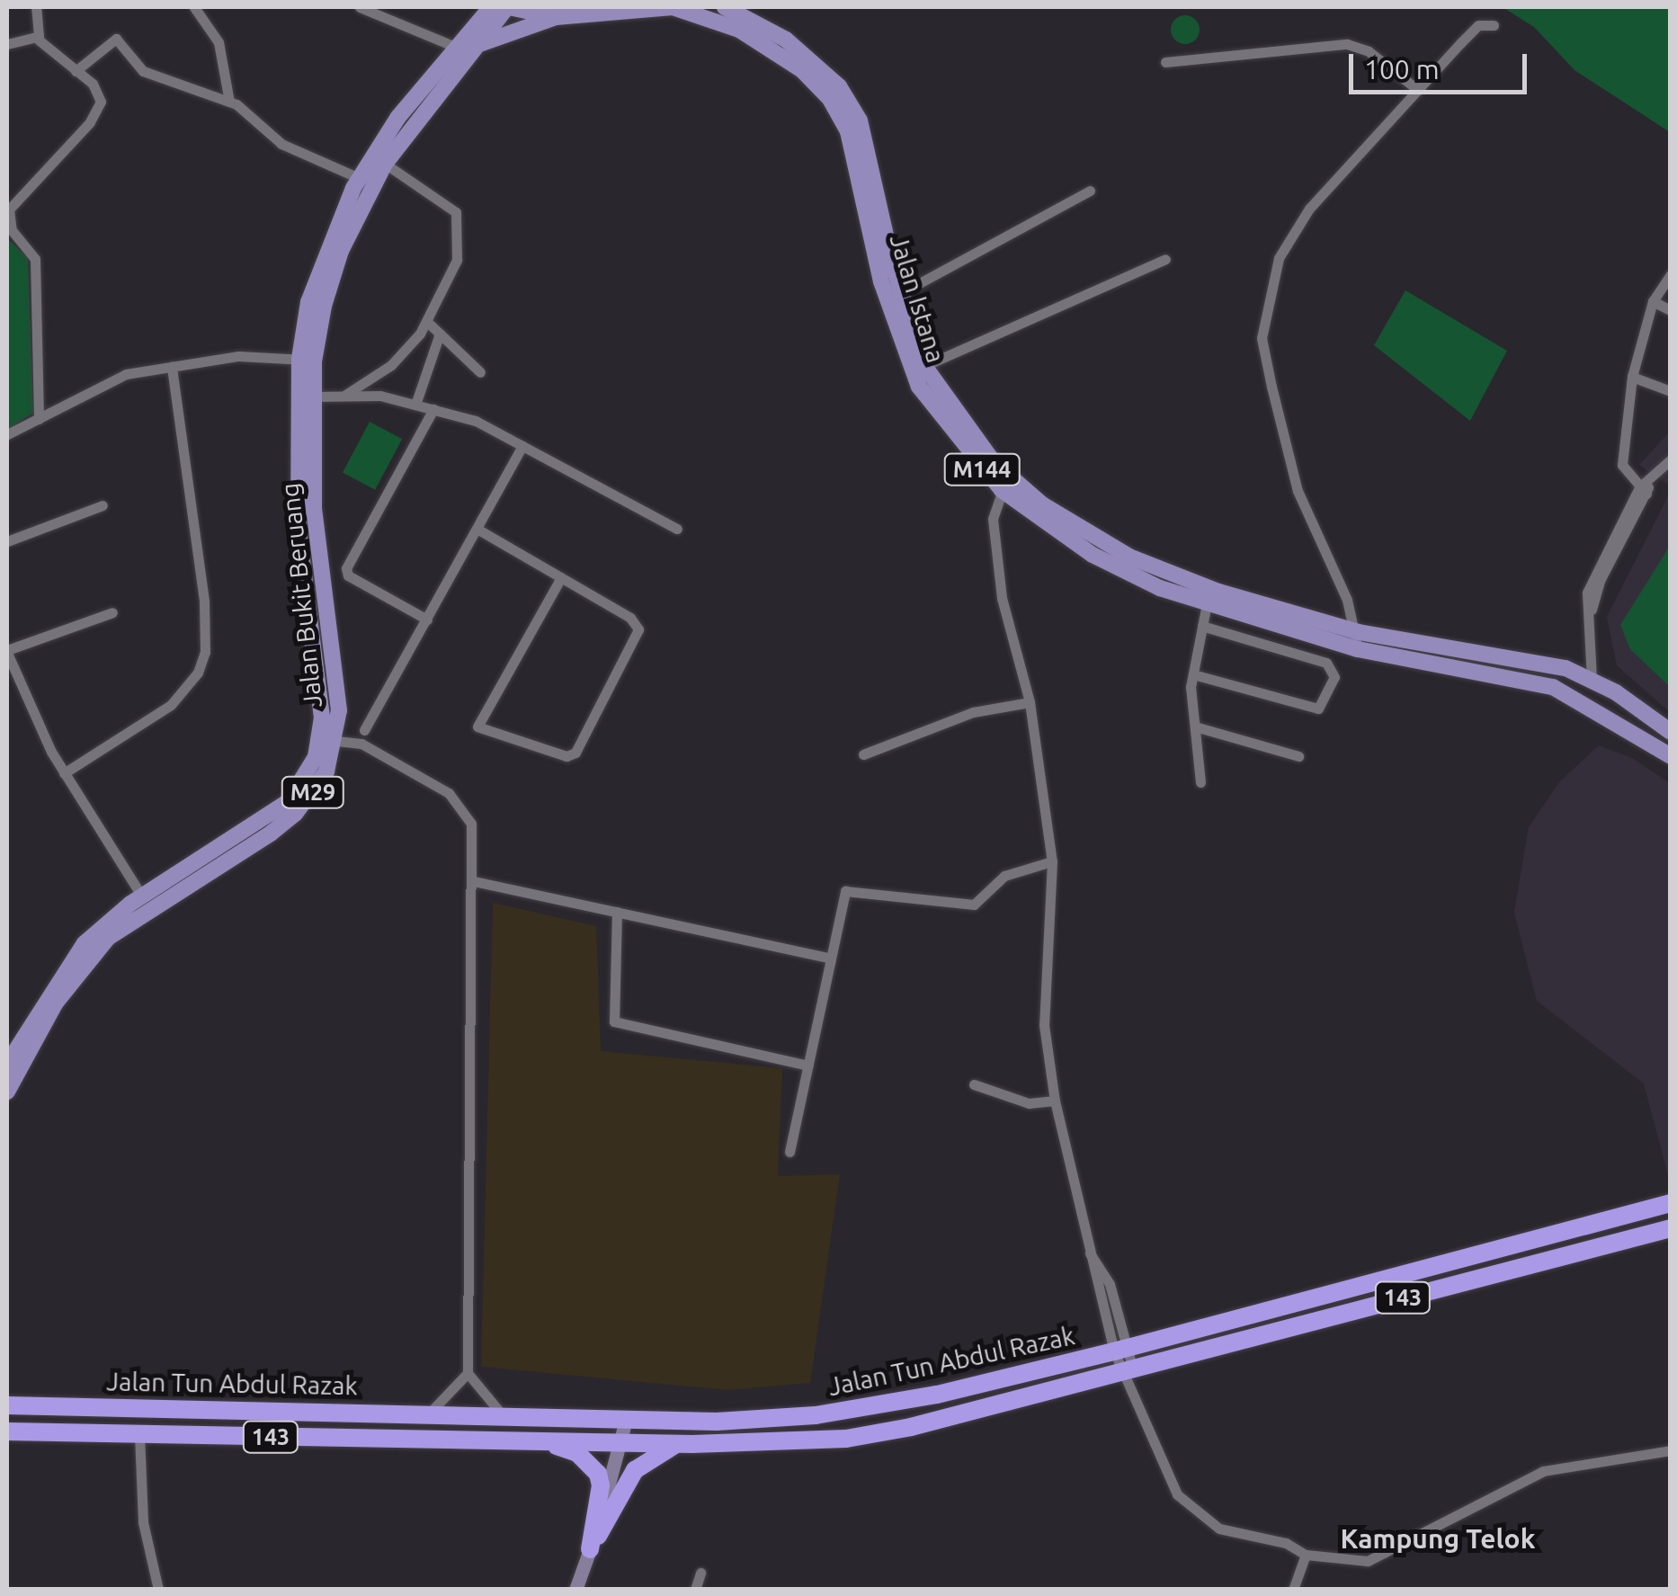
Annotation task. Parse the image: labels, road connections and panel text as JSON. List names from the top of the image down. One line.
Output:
{"streets":{"highway":["143","Jalan Tun Abdul Razak"],"main road":["Jalan Istana","M144","Jalan Bukit Beruang","M29"]},"crossings":[["Jalan Istana","Jalan Bukit Beruang"]],"districts":["Kampung Telok"],"scale_bar":"100 m"}
